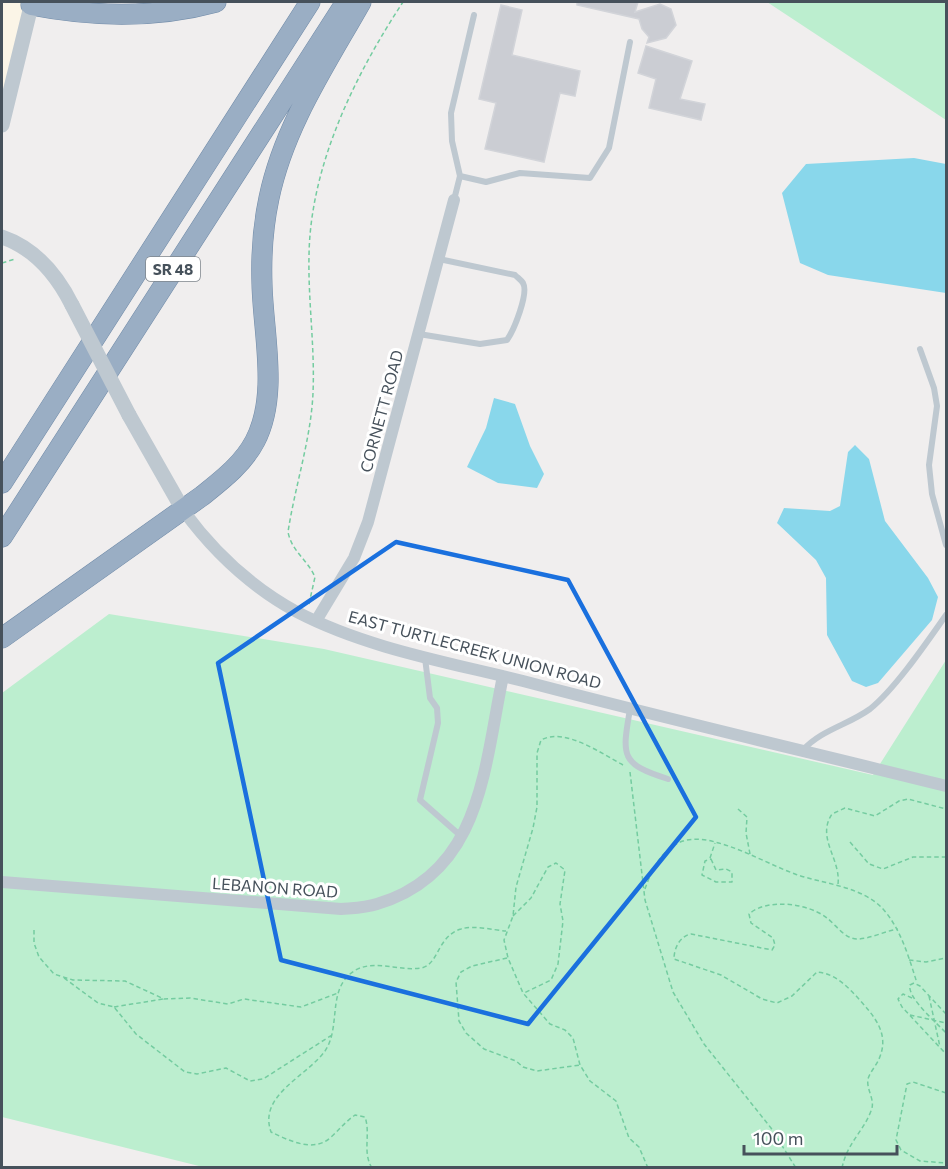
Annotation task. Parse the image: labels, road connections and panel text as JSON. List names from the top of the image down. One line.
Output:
{"streets":{"highway":["SR 48"],"street":["CORNETT ROAD","EAST TURTLECREEK UNION ROAD","LEBANON ROAD"]},"crossings":[["CORNETT ROAD","EAST TURTLECREEK UNION ROAD"],["EAST TURTLECREEK UNION ROAD","LEBANON ROAD"]],"scale_bar":"100 m"}
